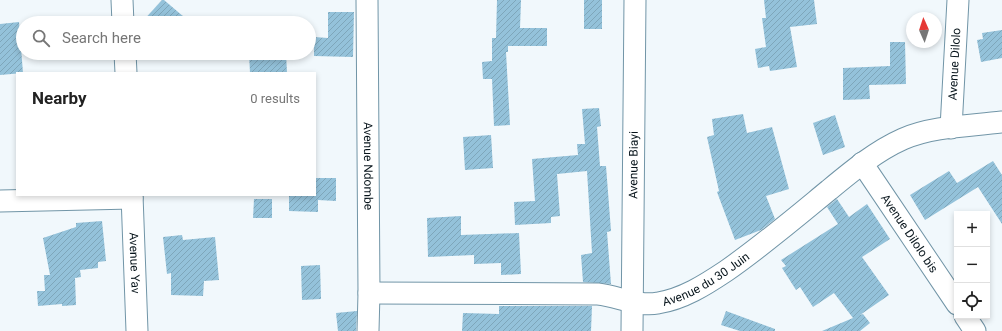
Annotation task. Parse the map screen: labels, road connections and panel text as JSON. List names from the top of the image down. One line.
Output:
{"streets":{"street":["Avenue Dilolo","Avenue Ndombe","Avenue Biayi","Avenue Dilolo bis","Avenue Yav","Avenue du 30 Juin"]},"crossings":[["Avenue Dilolo","Avenue du 30 Juin"],["Avenue Ndombe","Avenue du 30 Juin"],["Avenue Biayi","Avenue du 30 Juin"],["Avenue Dilolo bis","Avenue du 30 Juin"]],"north":"top","page":{"search":"Search here","heading":["Nearby","0 results"],"map_buttons":["+","−"]}}
